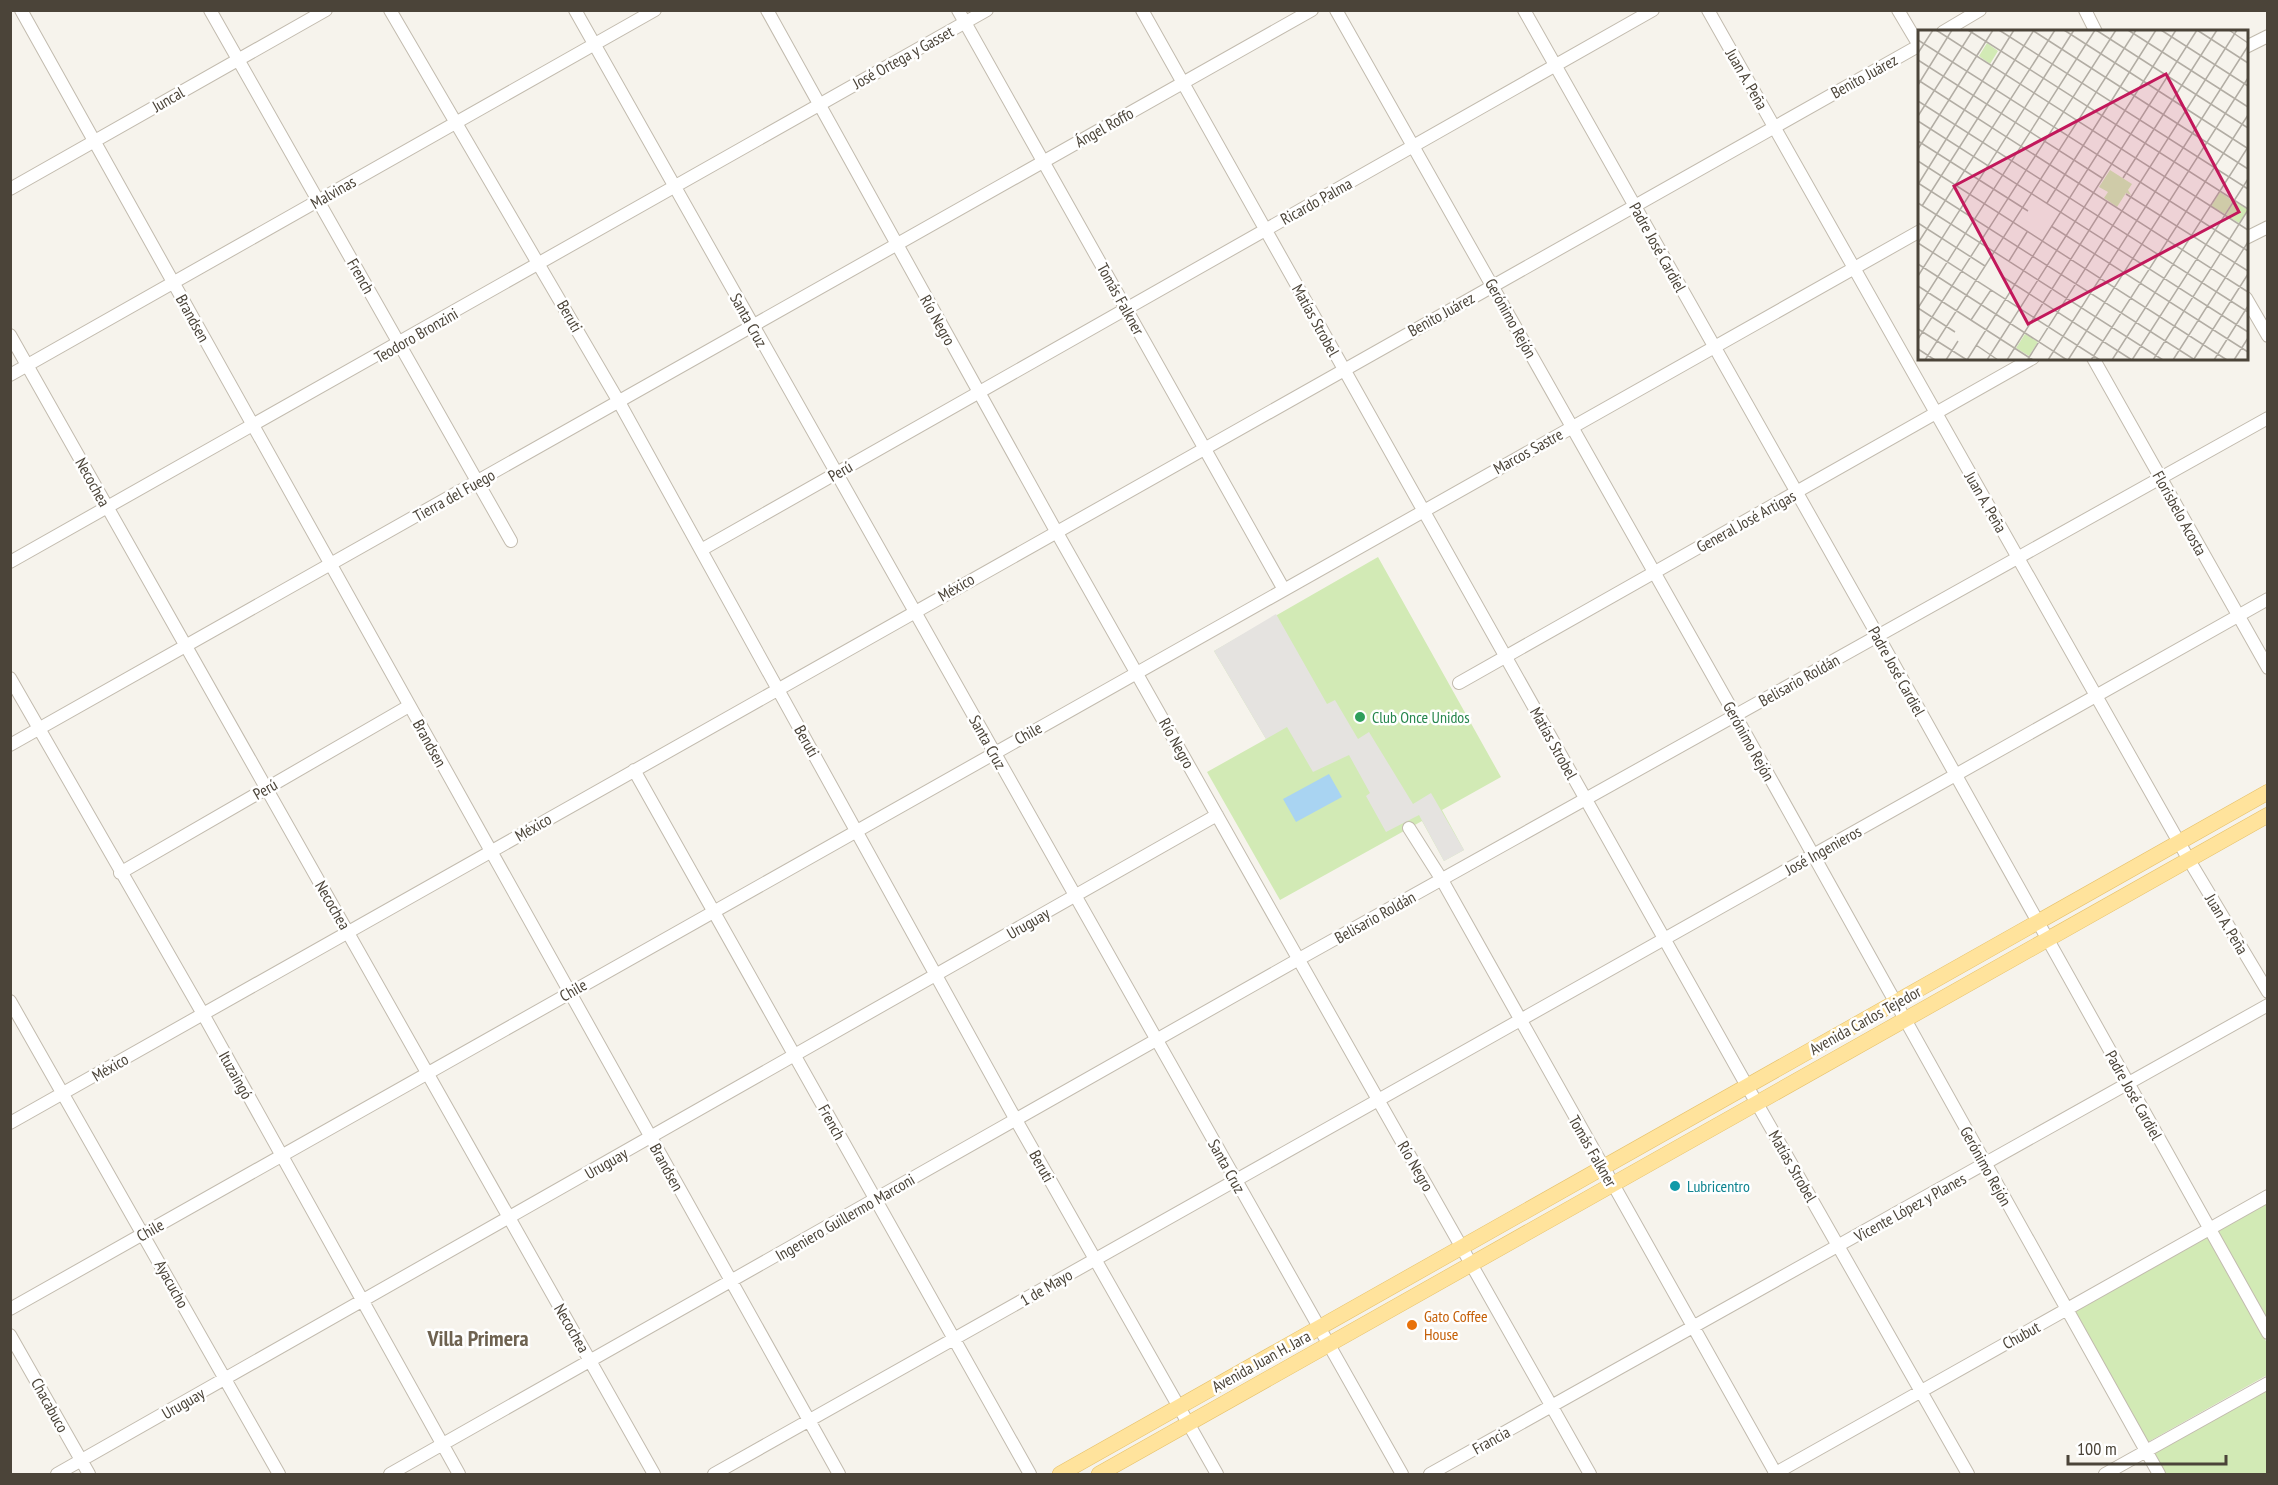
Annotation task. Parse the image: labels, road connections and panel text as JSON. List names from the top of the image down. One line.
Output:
{"streets":{"main road":["Avenida Carlos Tejedor","Avenida Juan H. Jara"],"street":["José Ortega y Gasset","Benito Juárez","Juan A. Peña","Juncal","Ángel Roffo","Malvinas","Ricardo Palma","Padre José Cardiel","French","Tomás Falkner","Beruti","Brandsen","Gerónimo Rejón","Santa Cruz","Río Negro","Matías Strobel","Teodoro Bronzini","Marcos Sastre","Perú","Necochea","Tierra del Fuego","Florisbelo Acosta","General José Artigas","México","Belisario Roldán","Chile","José Ingenieros","Uruguay","Ituzaingó","Vicente López y Planes","Ingeniero Guillermo Marconi","Ayacucho","1 de Mayo","Chubut","Chacabuco","Francia"]},"crossings":[["José Ortega y Gasset","Tomás Falkner"],["José Ortega y Gasset","Río Negro"],["José Ortega y Gasset","Teodoro Bronzini"],["Benito Juárez","Juan A. Peña"],["Benito Juárez","Padre José Cardiel"],["Benito Juárez","Tomás Falkner"],["Benito Juárez","Gerónimo Rejón"],["Benito Juárez","Río Negro"],["Benito Juárez","Matías Strobel"],["Benito Juárez","México"],["Juan A. Peña","Marcos Sastre"],["Juan A. Peña","General José Artigas"],["Juan A. Peña","Belisario Roldán"],["Juan A. Peña","José Ingenieros"],["Juan A. Peña","Avenida Carlos Tejedor"],["Juncal","French"],["Juncal","Brandsen"],["Ángel Roffo","Tomás Falkner"],["Ángel Roffo","Río Negro"],["Ángel Roffo","Matías Strobel"],["Ángel Roffo","Tierra del Fuego"],["Malvinas","French"],["Malvinas","Beruti"],["Malvinas","Brandsen"],["Malvinas","Santa Cruz"],["Malvinas","Necochea"],["Ricardo Palma","Padre José Cardiel"],["Ricardo Palma","Tomás Falkner"],["Ricardo Palma","Gerónimo Rejón"],["Ricardo Palma","Río Negro"],["Ricardo Palma","Matías Strobel"],["Ricardo Palma","Perú"],["Padre José Cardiel","Marcos Sastre"],["Padre José Cardiel","General José Artigas"],["Padre José Cardiel","Belisario Roldán"],["Padre José Cardiel","José Ingenieros"],["Padre José Cardiel","Avenida Carlos Tejedor"],["Padre José Cardiel","Vicente López y Planes"],["Padre José Cardiel","Chubut"],["French","Teodoro Bronzini"],["French","Tierra del Fuego"],["French","México"],["French","Chile"],["French","Uruguay"],["French","Ingeniero Guillermo Marconi"],["French","1 de Mayo"],["Tomás Falkner","Marcos Sastre"],["Tomás Falkner","Belisario Roldán"],["Tomás Falkner","José Ingenieros"],["Tomás Falkner","Avenida Carlos Tejedor"],["Tomás Falkner","Vicente López y Planes"],["Tomás Falkner","Chubut"],["Beruti","Teodoro Bronzini"],["Beruti","Perú"],["Beruti","Tierra del Fuego"],["Beruti","México"],["Beruti","Chile"],["Beruti","Uruguay"],["Beruti","Ingeniero Guillermo Marconi"],["Beruti","1 de Mayo"],["Beruti","Avenida Juan H. Jara"],["Brandsen","Teodoro Bronzini"],["Brandsen","Perú"],["Brandsen","Tierra del Fuego"],["Brandsen","México"],["Brandsen","Chile"],["Brandsen","Uruguay"],["Brandsen","Ingeniero Guillermo Marconi"],["Brandsen","1 de Mayo"],["Gerónimo Rejón","Marcos Sastre"],["Gerónimo Rejón","General José Artigas"],["Gerónimo Rejón","Belisario Roldán"],["Gerónimo Rejón","José Ingenieros"],["Gerónimo Rejón","Avenida Carlos Tejedor"],["Gerónimo Rejón","Vicente López y Planes"],["Gerónimo Rejón","Chubut"],["Santa Cruz","Teodoro Bronzini"],["Santa Cruz","Perú"],["Santa Cruz","Tierra del Fuego"],["Santa Cruz","México"],["Santa Cruz","Chile"],["Santa Cruz","Uruguay"],["Santa Cruz","Ingeniero Guillermo Marconi"],["Santa Cruz","1 de Mayo"],["Santa Cruz","Avenida Juan H. Jara"],["Río Negro","Teodoro Bronzini"],["Río Negro","Marcos Sastre"],["Río Negro","Perú"],["Río Negro","Tierra del Fuego"],["Río Negro","México"],["Río Negro","Belisario Roldán"],["Río Negro","Chile"],["Río Negro","José Ingenieros"],["Río Negro","Uruguay"],["Río Negro","Avenida Carlos Tejedor"],["Río Negro","Vicente López y Planes"],["Río Negro","Ingeniero Guillermo Marconi"],["Río Negro","1 de Mayo"],["Río Negro","Avenida Juan H. Jara"],["Río Negro","Francia"],["Matías Strobel","Marcos Sastre"],["Matías Strobel","General José Artigas"],["Matías Strobel","Belisario Roldán"],["Matías Strobel","José Ingenieros"],["Matías Strobel","Avenida Carlos Tejedor"],["Matías Strobel","Vicente López y Planes"],["Matías Strobel","Chubut"],["Teodoro Bronzini","Necochea"],["Marcos Sastre","Chile"],["Perú","Necochea"],["Perú","Ituzaingó"],["Necochea","Tierra del Fuego"],["Necochea","México"],["Necochea","Chile"],["Necochea","Uruguay"],["Necochea","Ingeniero Guillermo Marconi"],["Tierra del Fuego","Ituzaingó"],["Florisbelo Acosta","Belisario Roldán"],["Florisbelo Acosta","José Ingenieros"],["México","Ituzaingó"],["México","Ayacucho"],["Belisario Roldán","Ingeniero Guillermo Marconi"],["Chile","Ituzaingó"],["Chile","Ayacucho"],["José Ingenieros","1 de Mayo"],["Uruguay","Ituzaingó"],["Uruguay","Ayacucho"],["Uruguay","Chacabuco"],["Avenida Carlos Tejedor","Avenida Juan H. Jara"],["Ituzaingó","Ingeniero Guillermo Marconi"],["Vicente López y Planes","Francia"]],"districts":["Villa Primera"],"places":["Club Once Unidos","Lubricentro","Gato Coffee House"],"scale_bar":"100 m"}
